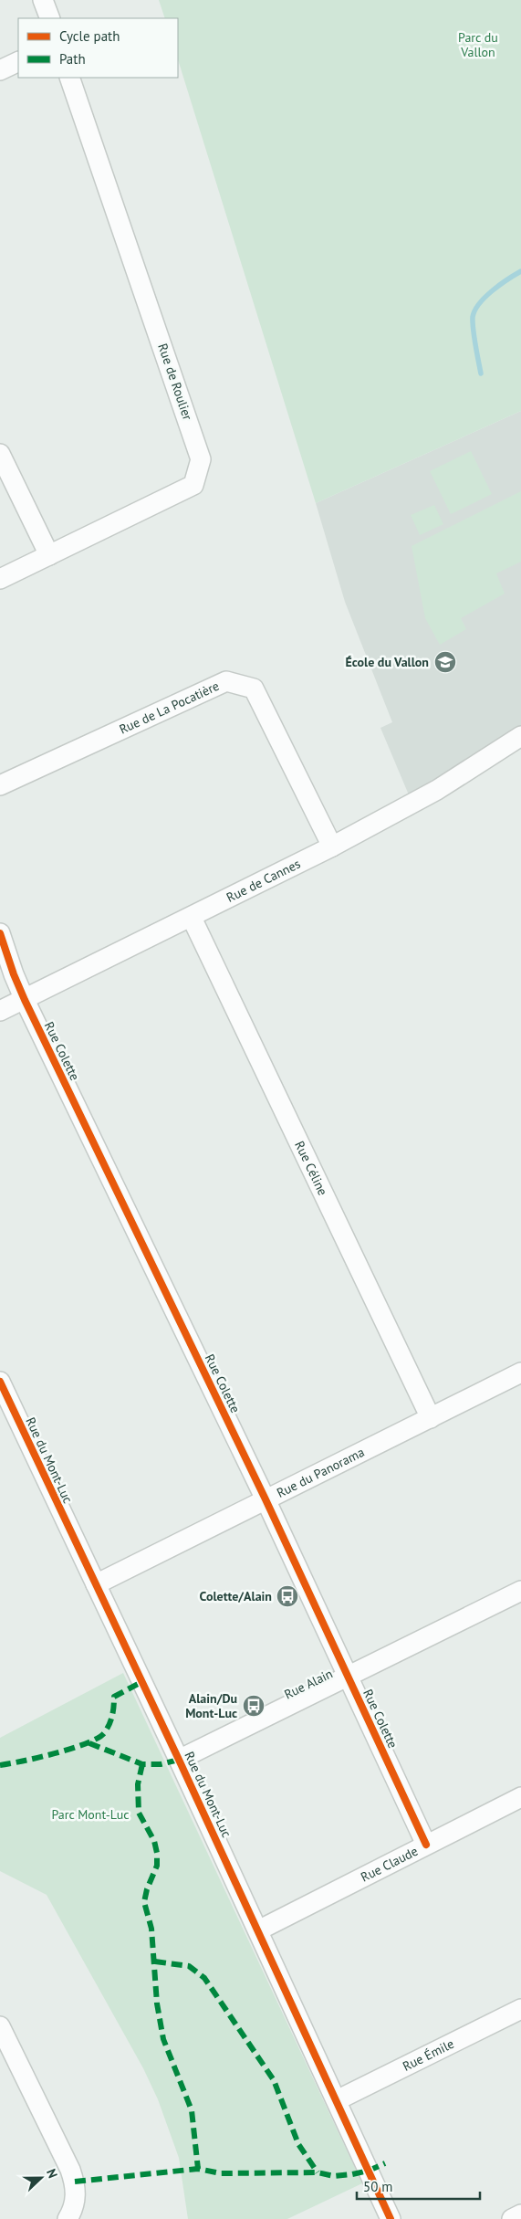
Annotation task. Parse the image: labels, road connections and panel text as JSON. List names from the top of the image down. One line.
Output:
{"streets":{"street":["Rue de Roulier","Rue de La Pocatière","Rue de Cannes","Rue Colette","Rue Céline","Rue du Mont-Luc","Rue du Panorama","Rue Alain","Rue Claude","Rue Émile"]},"crossings":[["Rue de La Pocatière","Rue de Cannes"],["Rue de Cannes","Rue Colette"],["Rue de Cannes","Rue Céline"],["Rue Colette","Rue du Panorama"],["Rue Colette","Rue Alain"],["Rue Colette","Rue Claude"],["Rue Céline","Rue du Panorama"],["Rue du Mont-Luc","Rue du Panorama"],["Rue du Mont-Luc","Rue Alain"],["Rue du Mont-Luc","Rue Claude"],["Rue du Mont-Luc","Rue Émile"]],"parks":["Parc du Vallon","Parc Mont-Luc"],"places":{"school or university":["École du Vallon"],"bus stop":["Colette/Alain","Alain/Du Mont-Luc"]},"legend":["Cycle path","Path"],"scale_bar":"50 m","north":"right"}
